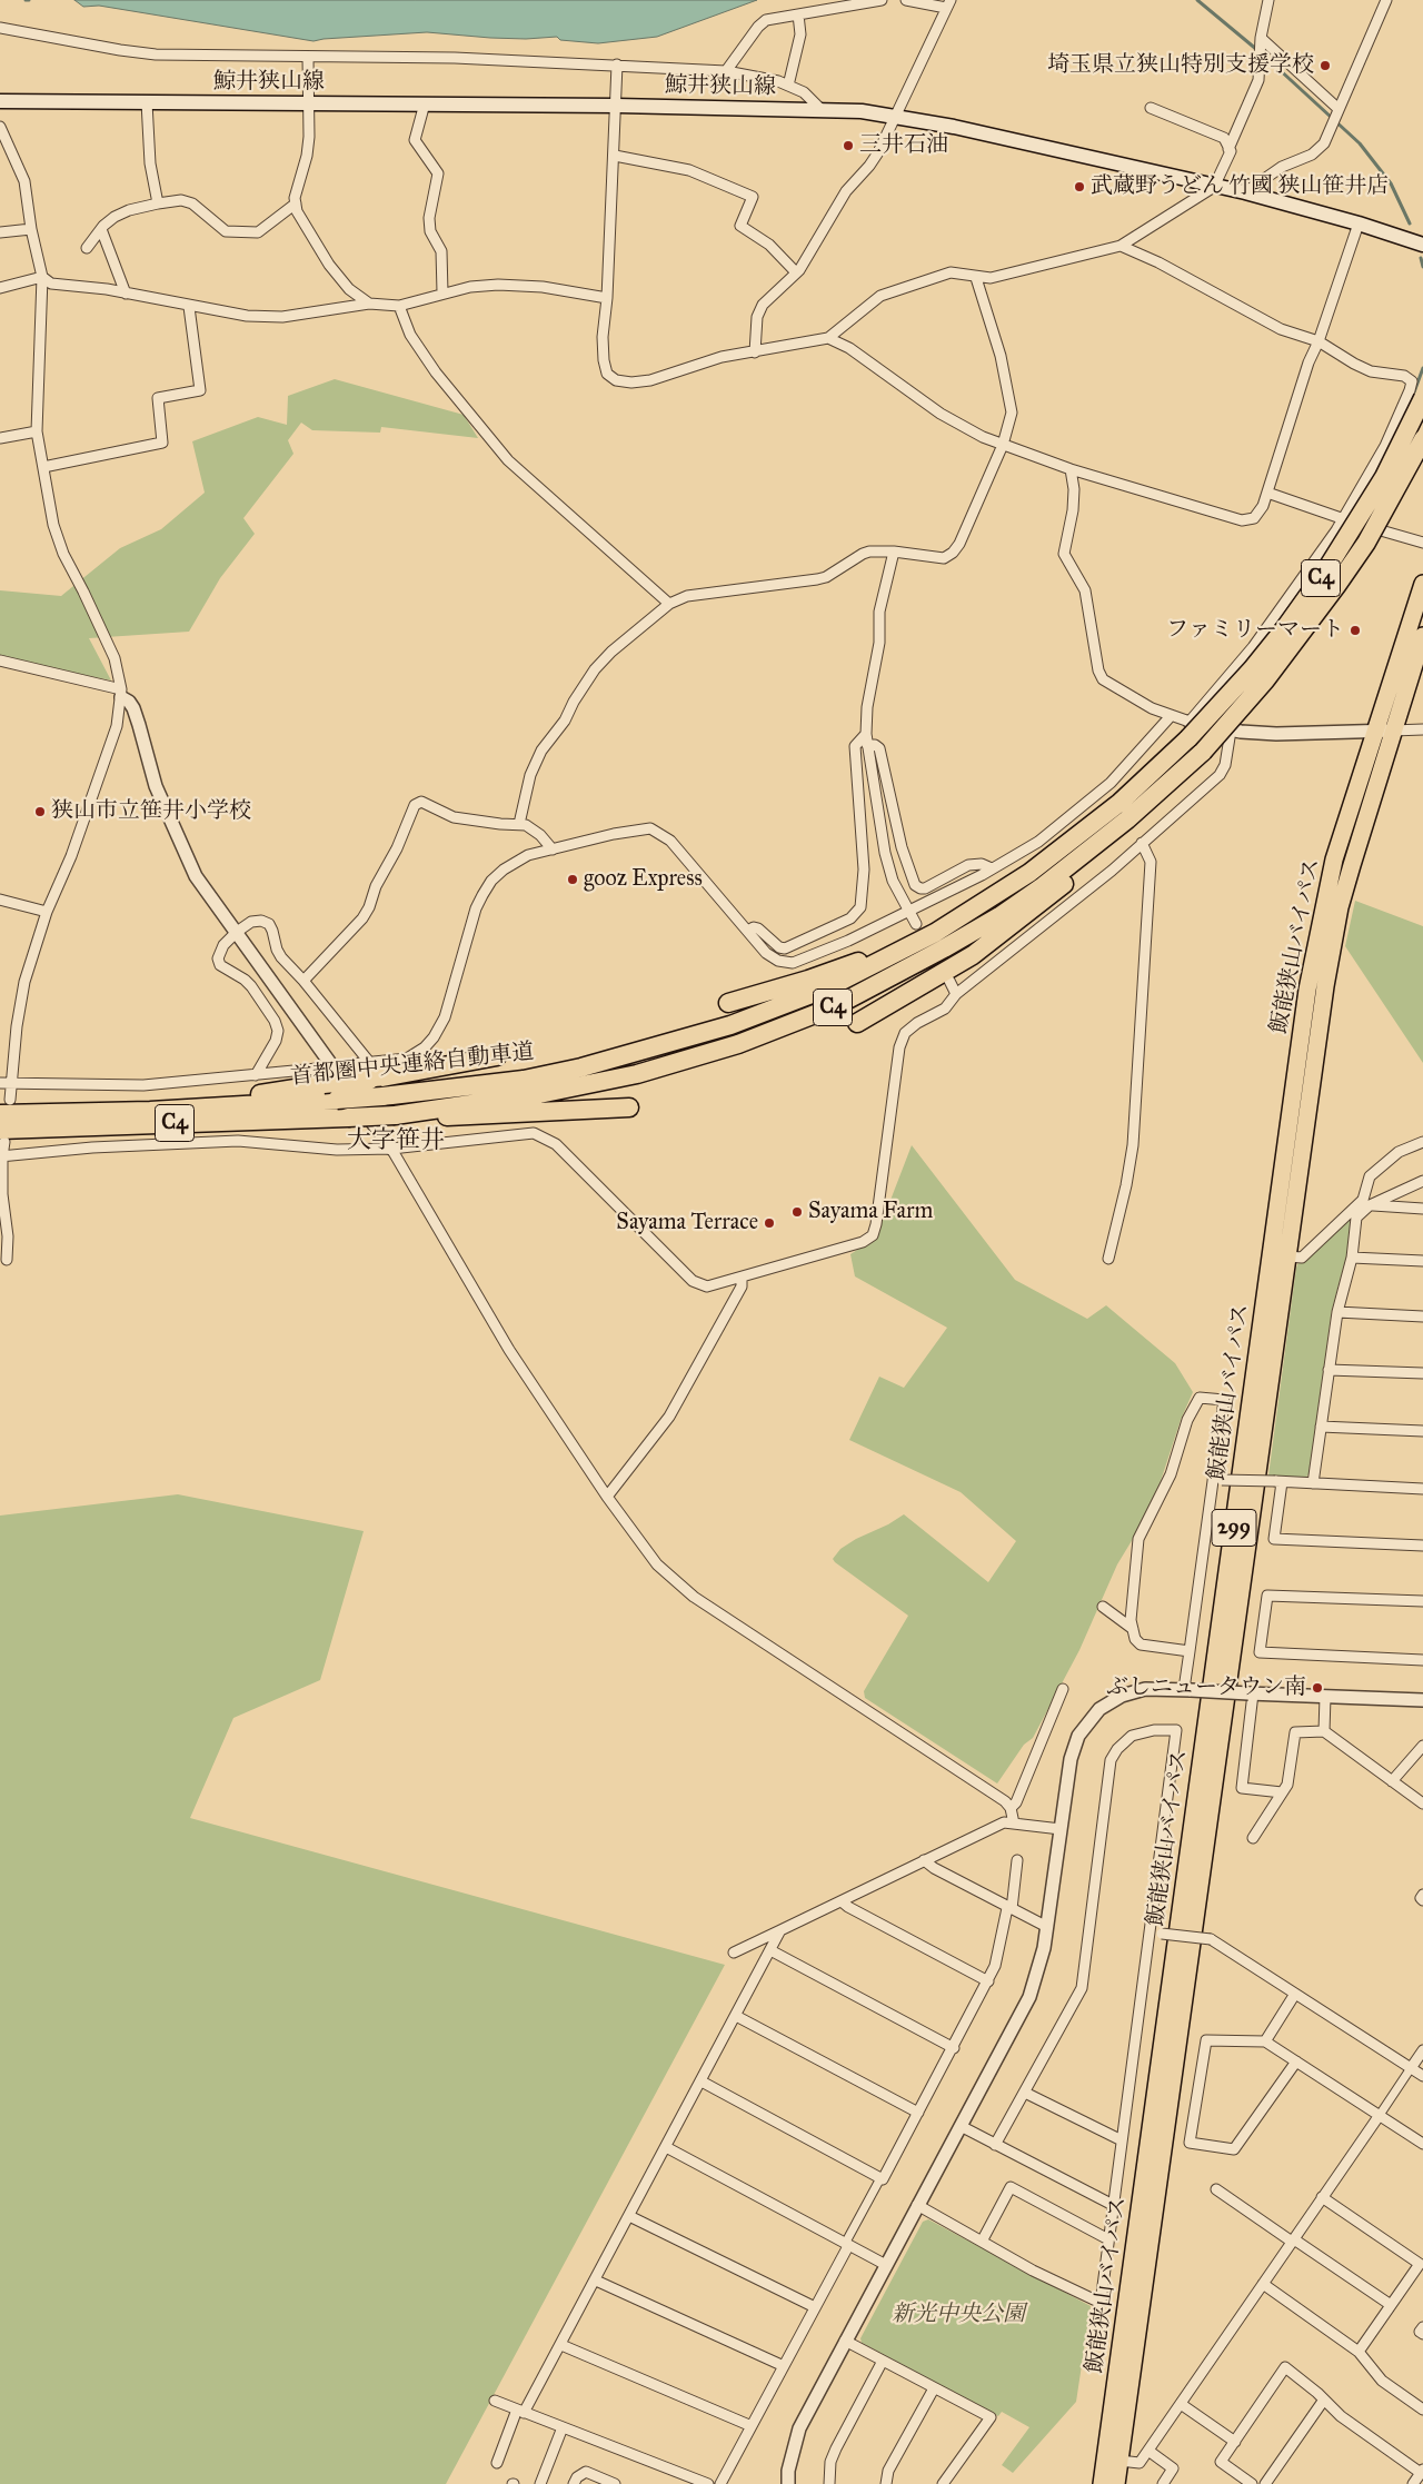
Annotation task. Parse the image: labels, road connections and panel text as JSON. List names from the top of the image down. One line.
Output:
{"streets":{"highway":["C4","飯能狭山バイパス","首都圏中央連絡自動車道","299"],"main road":["鯨井狭山線"]},"districts":["大字笹井"],"parks":["新光中央公園"],"places":["埼玉県立狭山特別支援学校","三井石油","武蔵野うどん 竹國 狭山笹井店","ファミリーマート","狭山市立笹井小学校","gooz Express","Sayama Farm","Sayama Terrace","ぶしニュータウン南"]}
